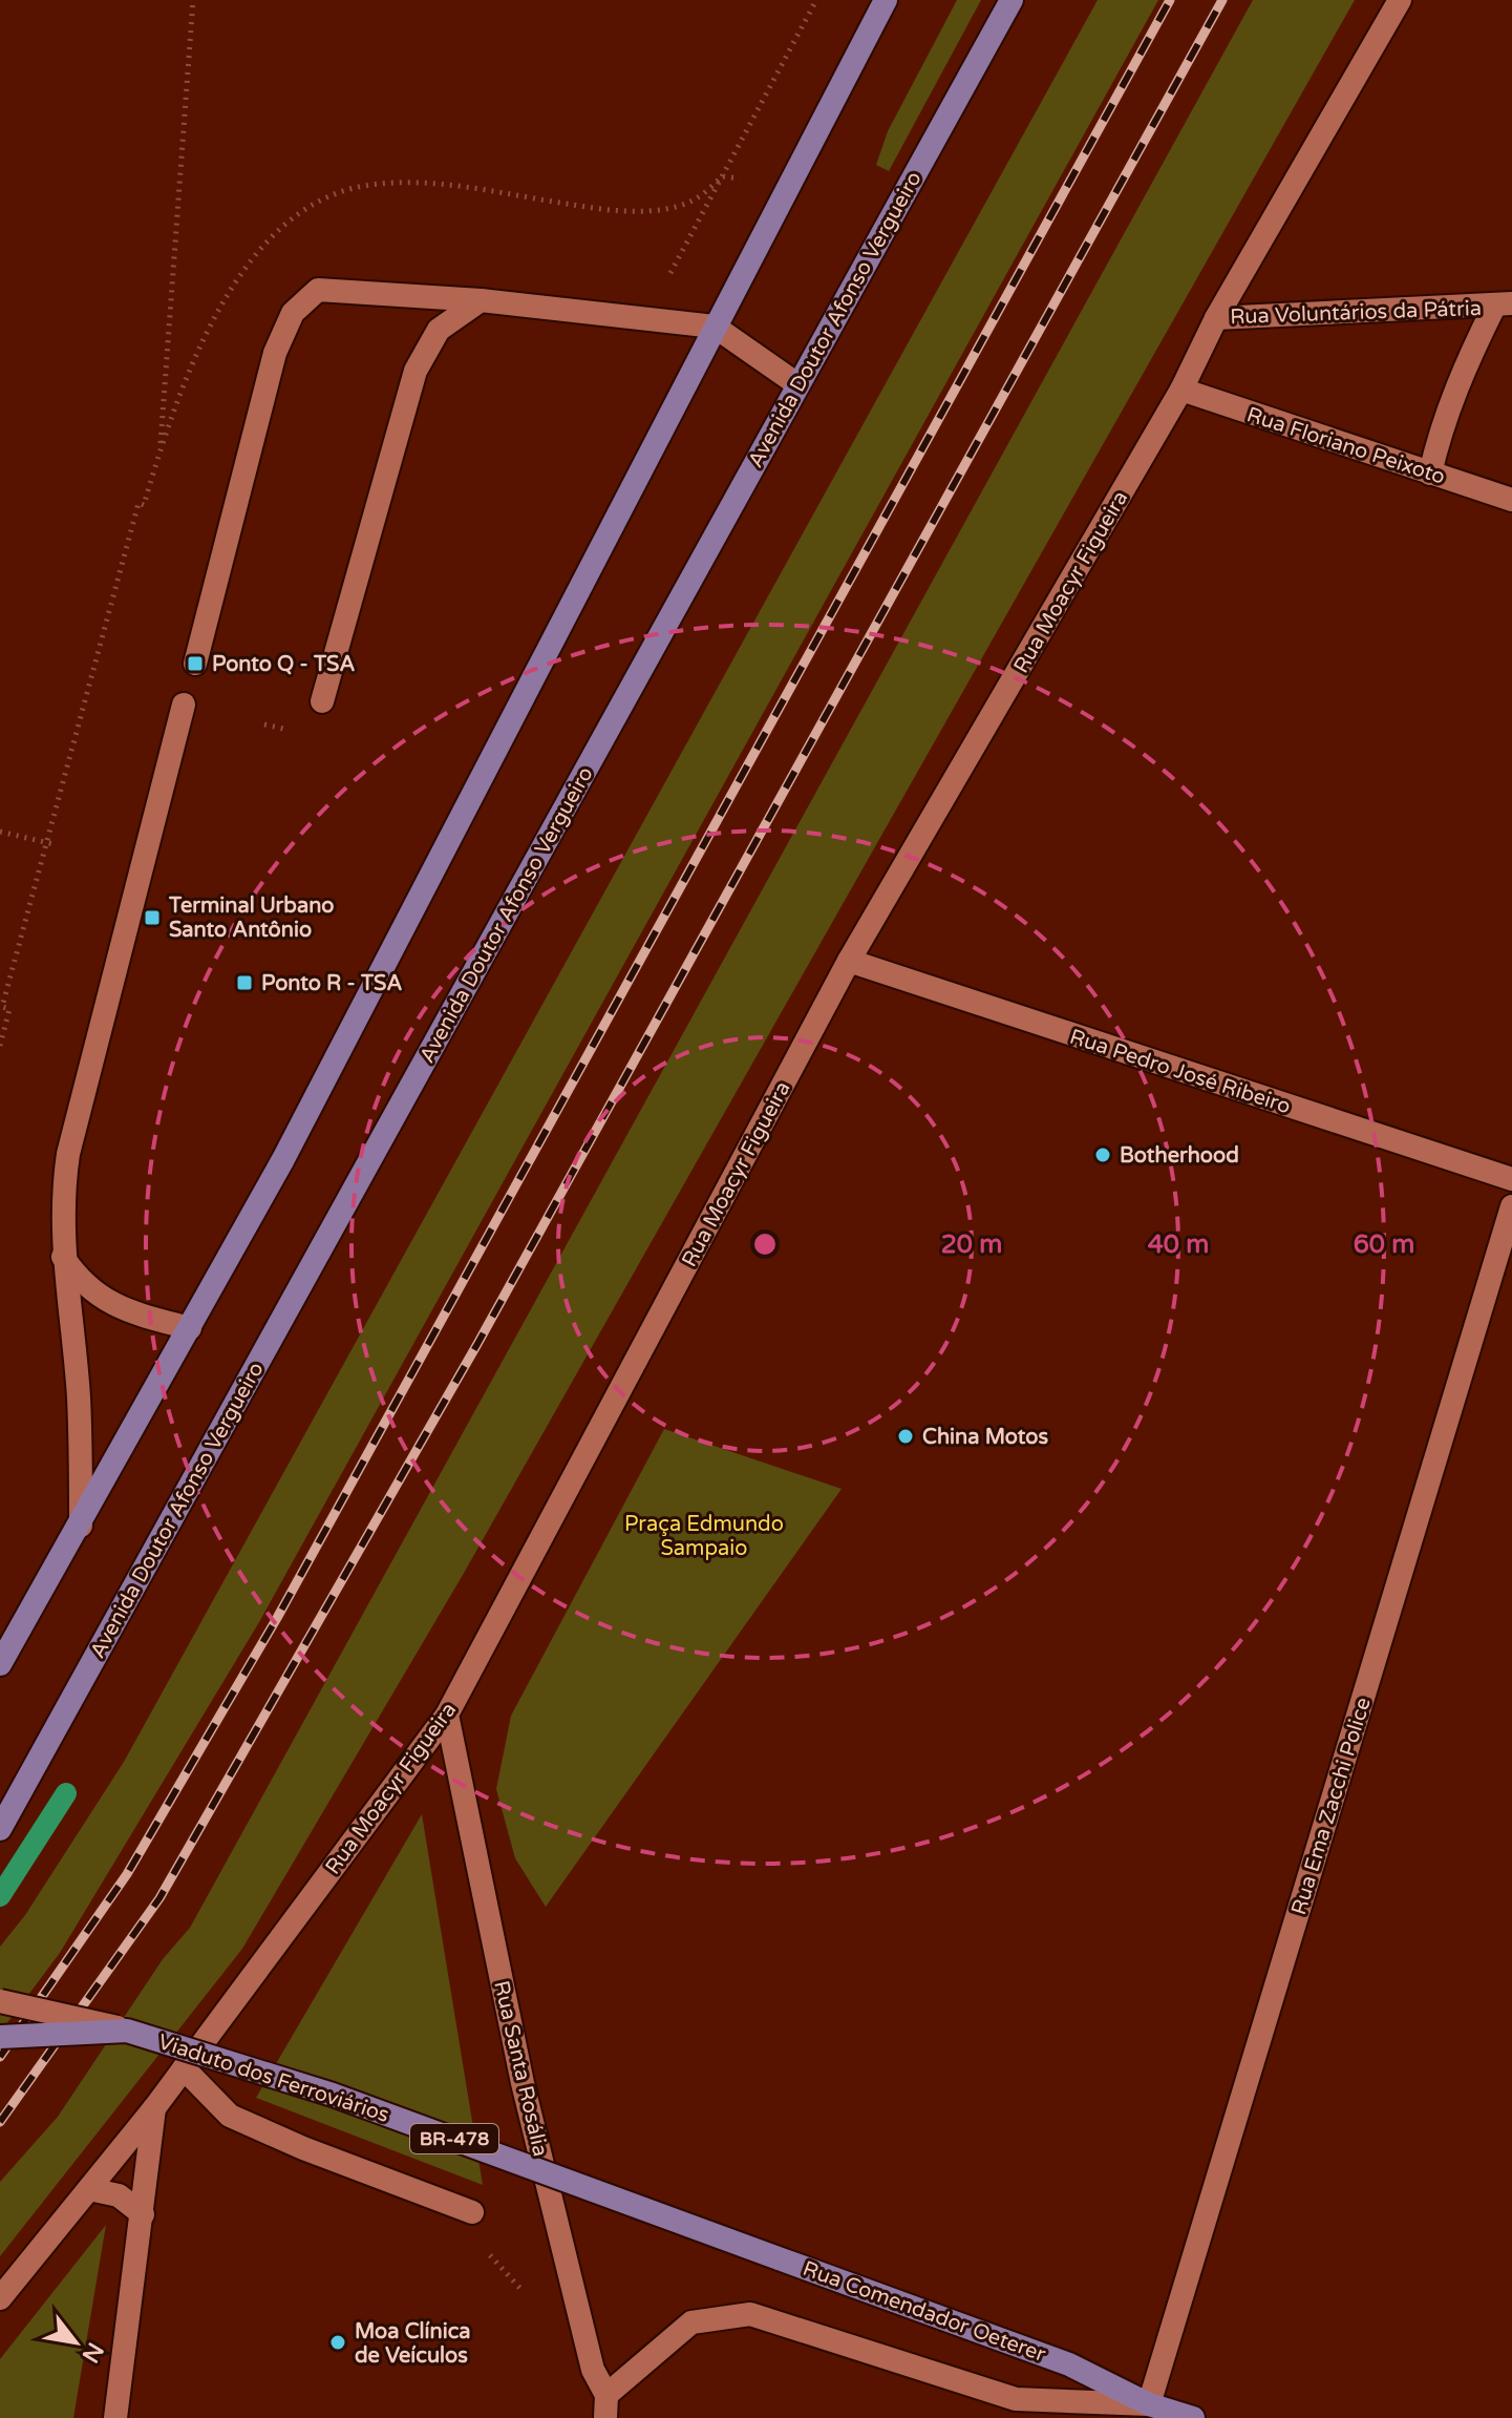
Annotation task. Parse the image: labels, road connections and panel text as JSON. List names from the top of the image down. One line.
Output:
{"streets":{"main road":["Avenida Doutor Afonso Vergueiro","Viaduto dos Ferroviários","BR-478","Rua Comendador Oeterer"],"street":["Rua Voluntários da Pátria","Rua Floriano Peixoto","Rua Moacyr Figueira","Rua Pedro José Ribeiro","Rua Ema Zacchi Police","Rua Santa Rosália"]},"crossings":[["Rua Voluntários da Pátria","Rua Floriano Peixoto"],["Rua Voluntários da Pátria","Rua Moacyr Figueira"],["Rua Floriano Peixoto","Rua Moacyr Figueira"],["Rua Moacyr Figueira","Rua Pedro José Ribeiro"],["Rua Moacyr Figueira","Rua Santa Rosália"],["Rua Ema Zacchi Police","BR-478"],["Rua Ema Zacchi Police","Rua Comendador Oeterer"],["Rua Santa Rosália","BR-478"],["Viaduto dos Ferroviários","BR-478"],["Viaduto dos Ferroviários","Rua Comendador Oeterer"],["BR-478","Rua Comendador Oeterer"]],"parks":["Praça Edmundo Sampaio"],"places":{"transit":["Ponto Q - TSA","Terminal Urbano Santo Antônio","Ponto R - TSA"],"other":["Botherhood","China Motos","Moa Clínica de Veículos"]},"north":"bottom right","rings":["20 m","40 m","60 m"]}
